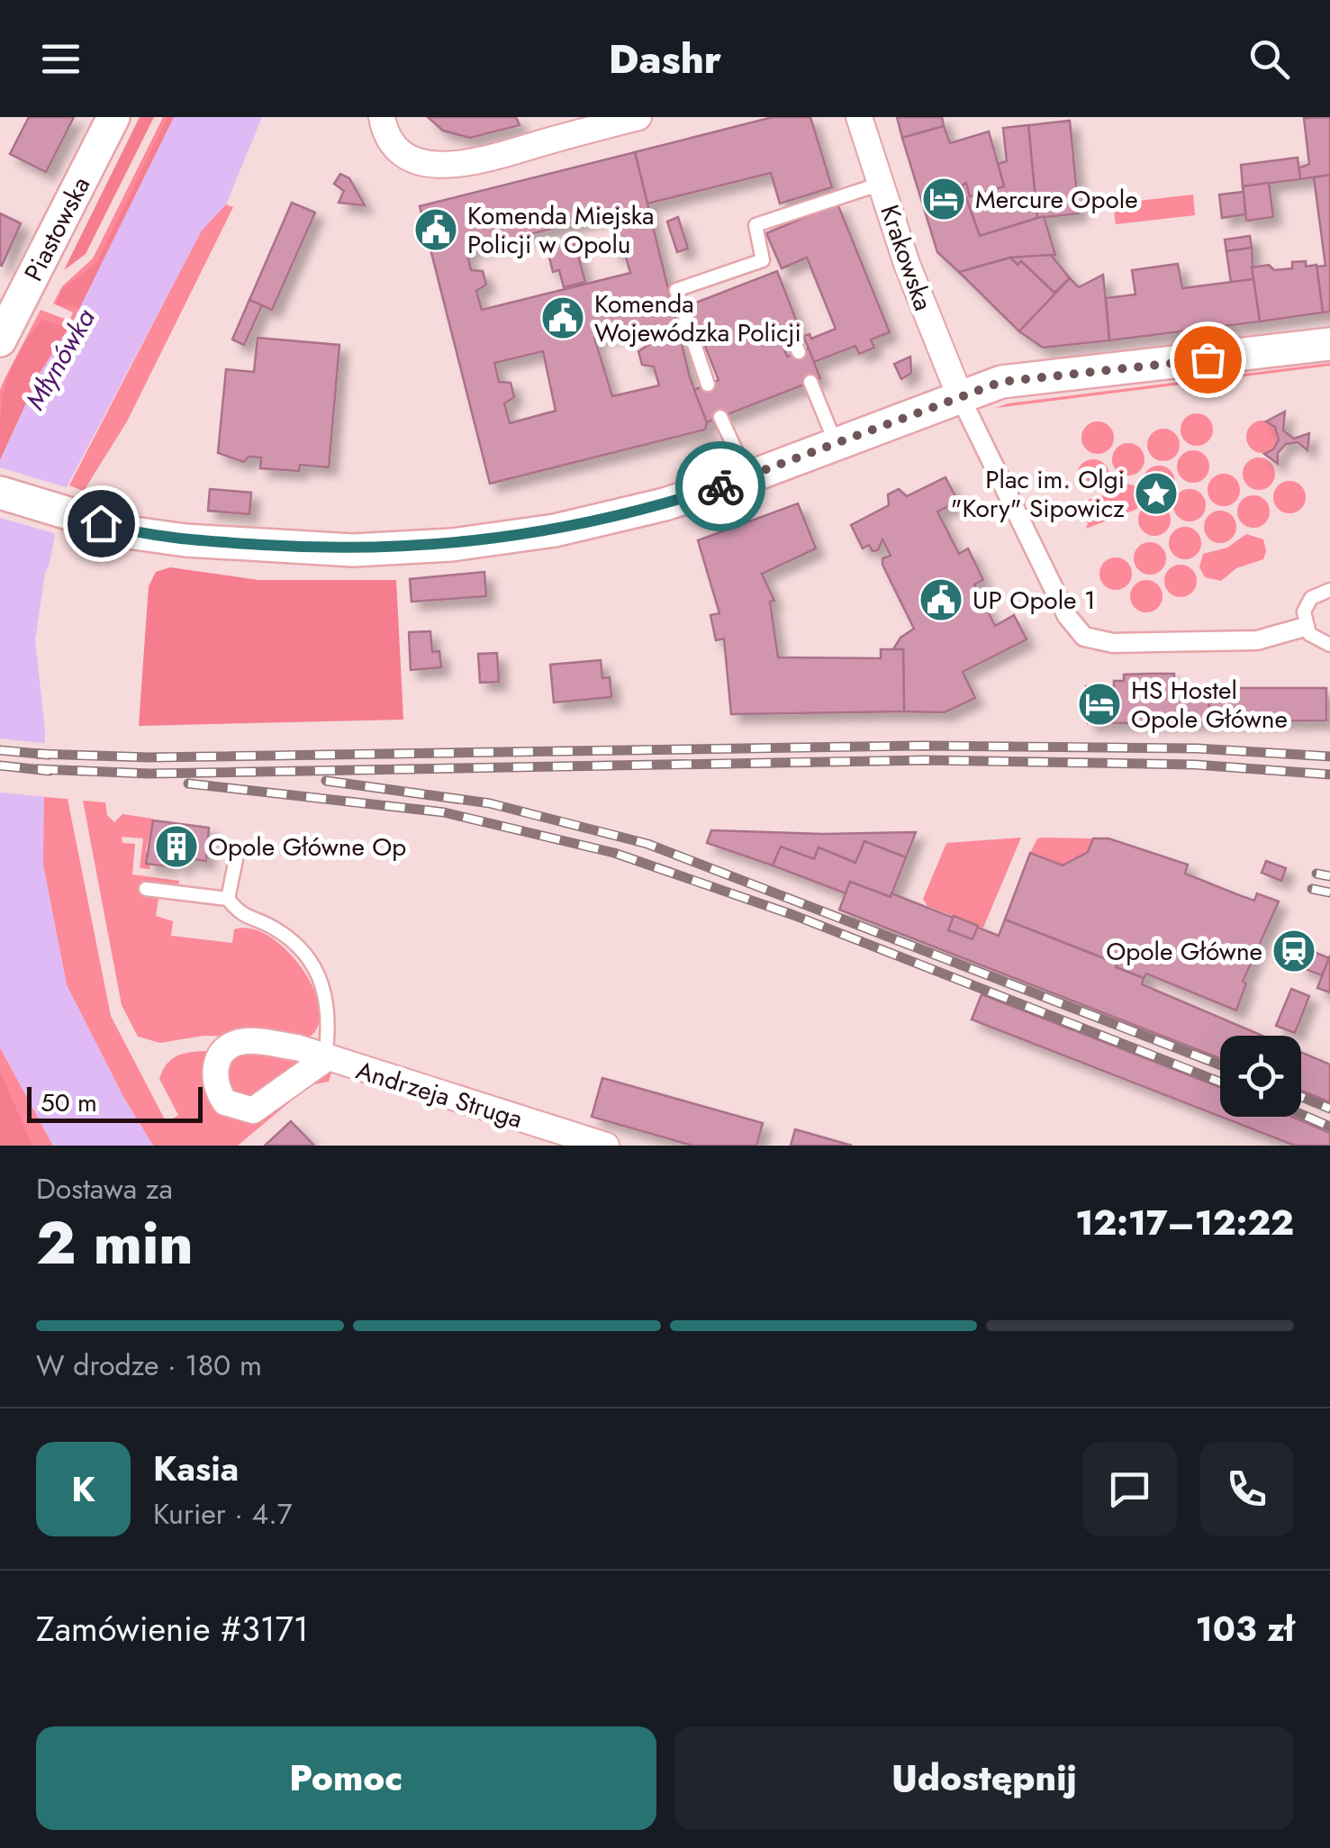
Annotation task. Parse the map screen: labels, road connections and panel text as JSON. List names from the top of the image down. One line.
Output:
{"streets":{"street":["Piastowska","Krakowska","Andrzeja Struga"]},"water":["Młynówka"],"places":{"hotel":["Mercure Opole","HS Hostel Opole Główne"],"public building":["Komenda Miejska Policji w Opolu","Komenda Wojewódzka Policji","UP Opole 1"],"place":["Plac im. Olgi \"Kory\" Sipowicz"],"building":["Opole Główne Op"],"station":["Opole Główne"]},"scale_bar":"50 m","page":{"header":"Dashr","scale":"50 m","heading":["2 min","Dostawa za","12:17–12:22"],"panel":["Kasia","Kurier · 4.7","Zamówienie #3171","103 zł"],"bar":"W drodze · 180 m","round":"K","buttons":["Pomoc","Udostępnij"]}}
